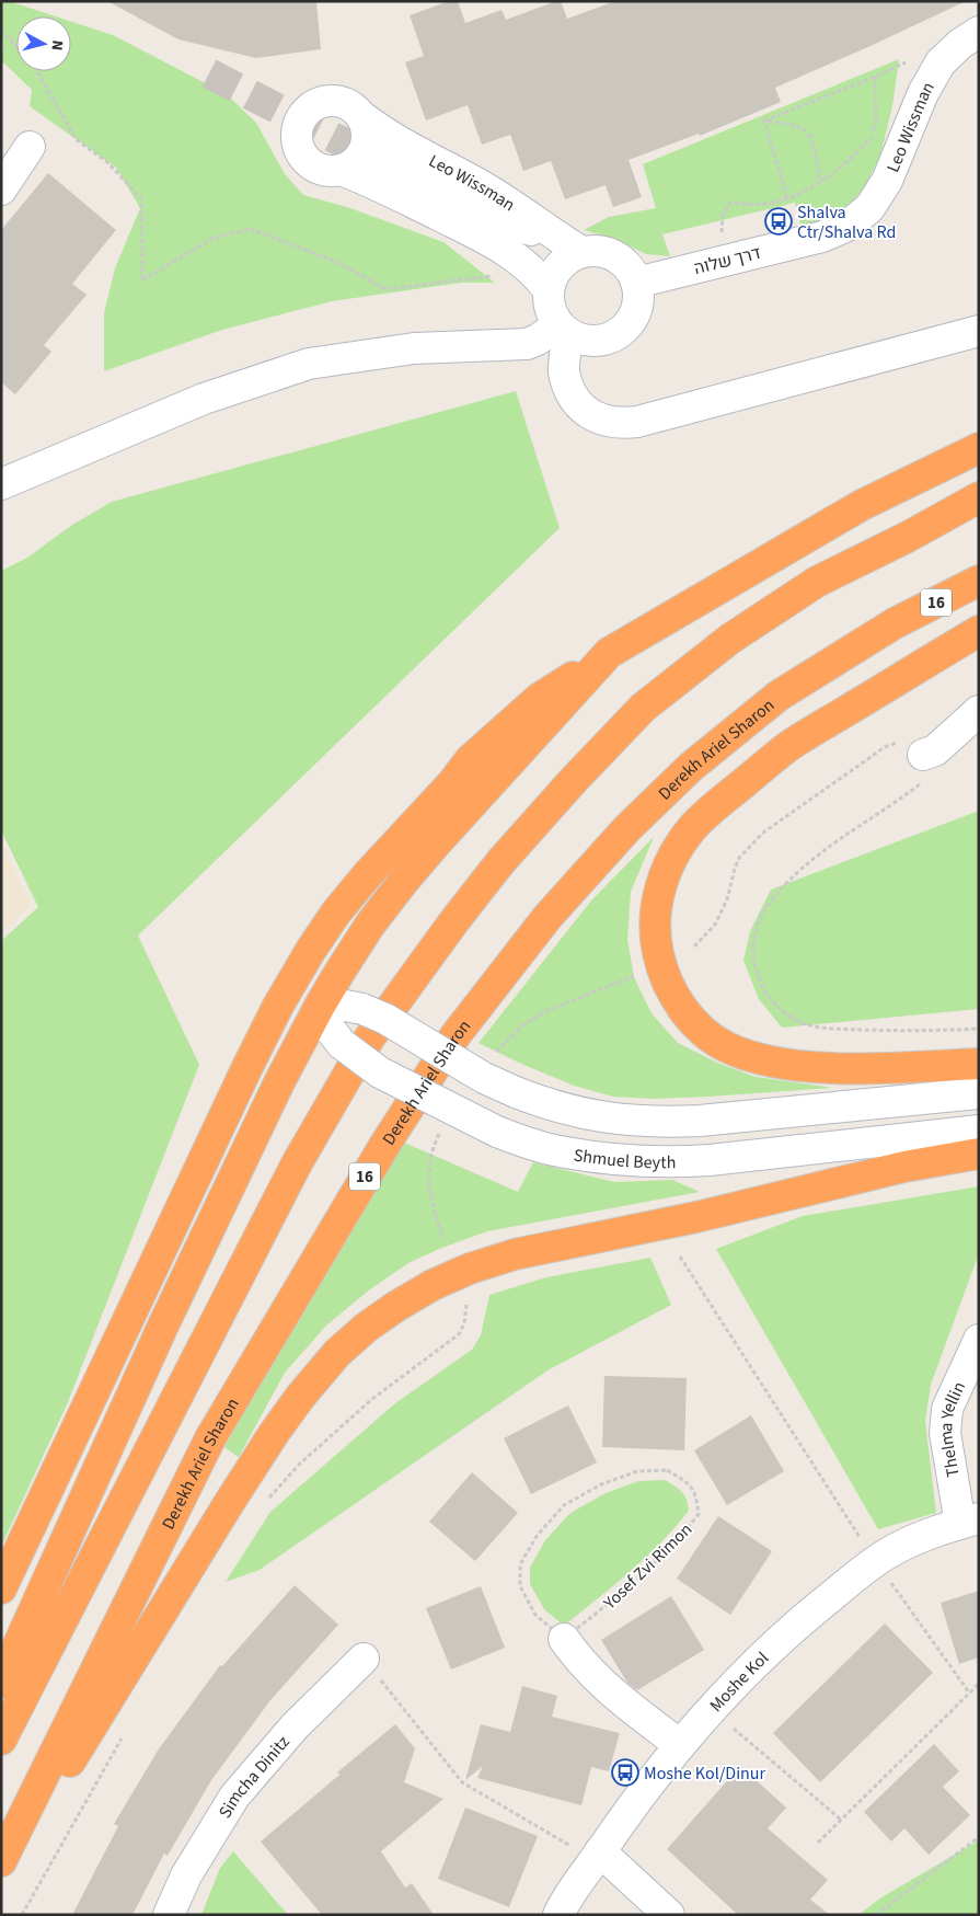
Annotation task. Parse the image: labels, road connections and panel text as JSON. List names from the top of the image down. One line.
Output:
{"streets":{"highway":["16","Derekh Ariel Sharon"],"street":["Leo Wissman","דרך שלוה","Shmuel Beyth","Thelma Yellin","Moshe Kol","Simcha Dinitz"],"path":["Yosef Zvi Rimon"]},"crossings":[["Leo Wissman","דרך שלוה"],["Thelma Yellin","Moshe Kol"]],"places":{"bus stop":["Shalva Ctr/Shalva Rd","Moshe Kol/Dinur"]},"north":"right"}
